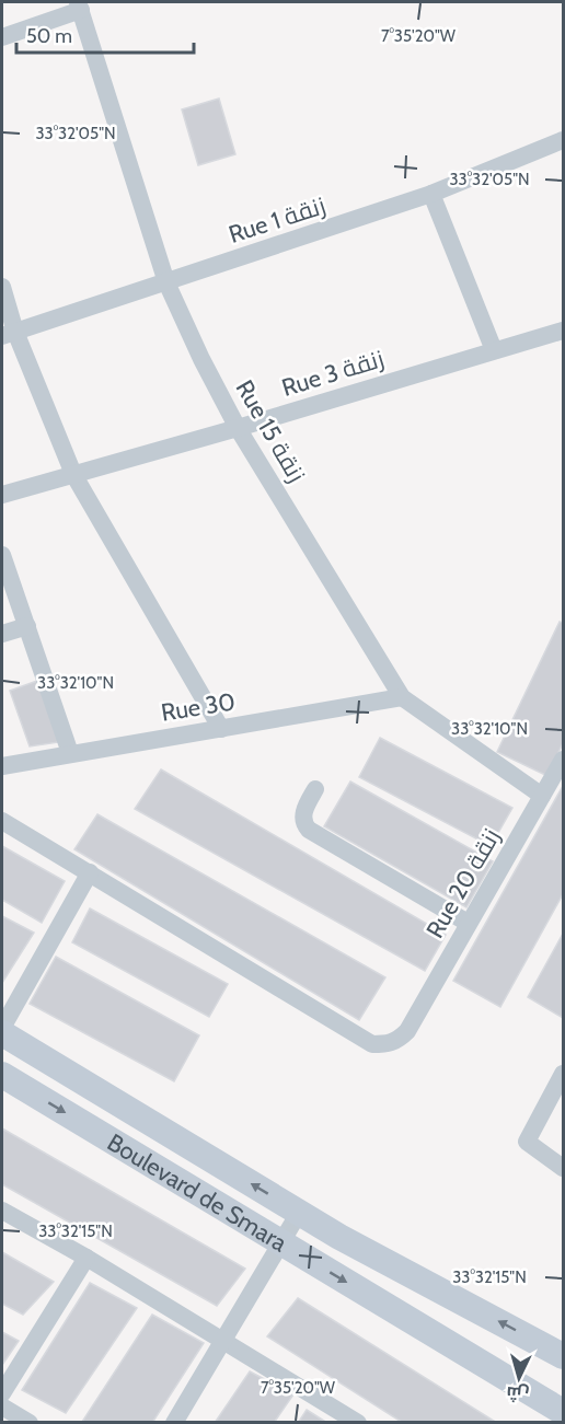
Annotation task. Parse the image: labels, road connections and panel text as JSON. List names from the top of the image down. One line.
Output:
{"streets":{"street":["Rue 1 زنقة","Rue 3 زنقة","Rue 15 زنقة","Rue 30","Rue 20 زنقة","Boulevard de Smara"]},"crossings":[["Rue 1 زنقة","Rue 15 زنقة"],["Rue 3 زنقة","Rue 15 زنقة"],["Rue 15 زنقة","Rue 30"],["Rue 15 زنقة","Rue 20 زنقة"]],"scale_bar":"50 m","north":"bottom","coordinates":["7°35'20\"W","33°32'05\"N","33°32'10\"N","33°32'15\"N"]}
